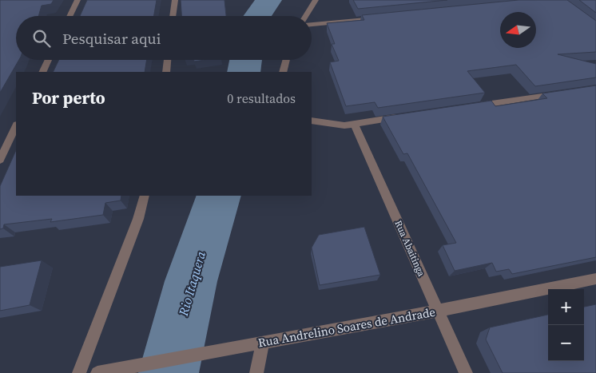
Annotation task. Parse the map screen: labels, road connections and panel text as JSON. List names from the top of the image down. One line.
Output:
{"streets":{"street":["Rua Abaitinga","Rua Andrelino Soares de Andrade"]},"crossings":[["Rua Abaitinga","Rua Andrelino Soares de Andrade"]],"water":["Rio Itaquera"],"north":"left","page":{"search":"Pesquisar aqui","heading":["Por perto","0 resultados"],"map_buttons":["+","−"]}}
